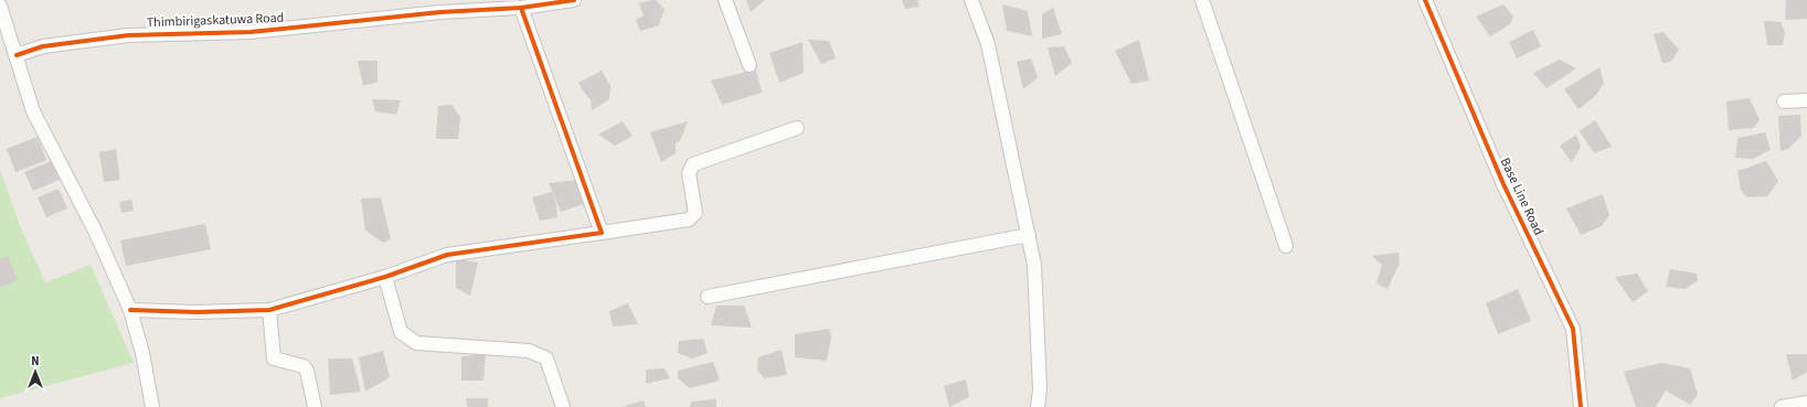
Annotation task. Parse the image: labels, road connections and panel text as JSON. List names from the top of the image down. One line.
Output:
{"streets":{"street":["Thimbirigaskatuwa Road","Base Line Road"]},"north":"top"}
